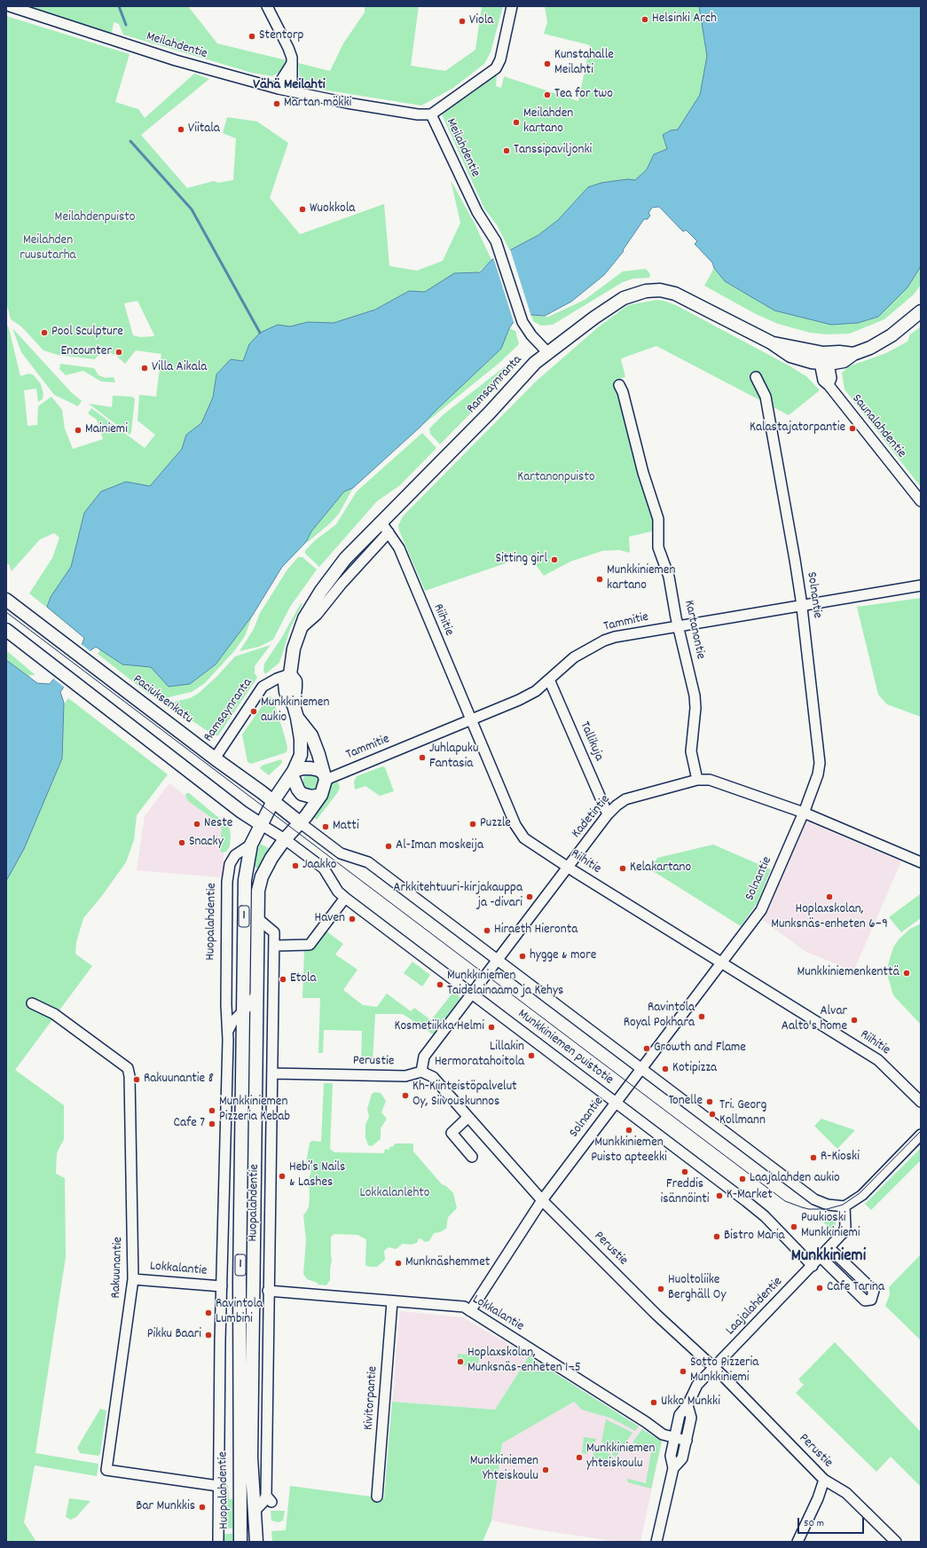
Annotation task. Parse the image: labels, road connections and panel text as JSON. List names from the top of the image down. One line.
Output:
{"streets":{"main road":["Ramsaynranta","Paciuksenkatu","1","Huopalahdentie"],"street":["Meilahdentie","Saunalahdentie","Solnantie","Riihitie","Tammitie","Kartanontie","Tallikuja","Kadetintie","Munkkiniemen puistotie","Perustie","Rakuunantie","Lokkalantie","Laajalahdentie","Kivitorpantie"]},"crossings":[["Meilahdentie","Ramsaynranta"],["Ramsaynranta","Saunalahdentie"],["Ramsaynranta","Riihitie"],["Ramsaynranta","Tammitie"],["Ramsaynranta","Paciuksenkatu"],["Ramsaynranta","Huopalahdentie"],["Solnantie","Riihitie"],["Solnantie","Tammitie"],["Solnantie","Kadetintie"],["Solnantie","Munkkiniemen puistotie"],["Solnantie","Perustie"],["Solnantie","Lokkalantie"],["Riihitie","Tammitie"],["Riihitie","Kadetintie"],["Tammitie","Kartanontie"],["Tammitie","Tallikuja"],["Kartanontie","Kadetintie"],["Paciuksenkatu","Huopalahdentie"],["Tallikuja","Kadetintie"],["Kadetintie","Munkkiniemen puistotie"],["Kadetintie","Perustie"],["Huopalahdentie","Munkkiniemen puistotie"],["Huopalahdentie","Perustie"],["Huopalahdentie","Rakuunantie"],["Huopalahdentie","Lokkalantie"],["Munkkiniemen puistotie","Laajalahdentie"],["Perustie","Laajalahdentie"],["Rakuunantie","Lokkalantie"],["Lokkalantie","Laajalahdentie"],["Lokkalantie","Kivitorpantie"]],"districts":["Vähä Meilahti","Munkkiniemi"],"parks":["Meilahdenpuisto","Meilahden ruusutarha","Kartanonpuisto","Lokkalanlehto"],"places":["Helsinki Arch","Viola","Stentorp","Kunstahalle Meilahti","Tea for two","Martan mökki","Meilahden kartano","Viitala","Tanssipaviljonki","Wuokkola","Pool Sculpture","Encounter","Villa Aikala","Kalastajatorpantie","Mainiemi","Sitting girl","Munkkiniemen kartano","Munkkiniemen aukio","Juhlapuku Fantasia","Neste","Puzzle","Matti","Snacky","Al-Iman moskeija","Jaakko","Kelakartano","Arkkitehtuuri-kirjakauppa ja -divari","Hoplaxskolan, Munksnäs-enheten 6–9","Haven","Hiraeth Hieronta","hygge & more","Munkkiniemenkenttä","Etola","Munkkiniemen Taidelainaamo ja Kehys","Ravintola Royal Pokhara","Alvar Aalto's home","Kosmetiikka Helmi","Growth and Flame","Lillakin Hermoratahoitola","Kotipizza","Rakuunantie 8","Kh-Kiinteistöpalvelut Oy, Siivouskunnos","Tonelle","Munkkiniemen Pizzeria Kebab","Tri. Georg Kollmann","Cafe 7","Munkkiniemen Puisto apteekki","R-Kioski","Freddis isännöinti","Hebi’s Nails & Lashes","Laajalahden aukio","K-Market","Puukioski Munkkiniemi","Bistro Maria","Munknäshemmet","Cafe Tarina","Huoltoliike Berghäll Oy","Ravintola Lumbini","Pikku Baari","Hoplaxskolan, Munksnäs-enheten 1–5","Sotto Pizzeria Munkkiniemi","Ukko Munkki","Munkkiniemen yhteiskoulu","Munkkiniemen Yhteiskoulu","Bar Munkkis"],"scale_bar":"50 m"}
